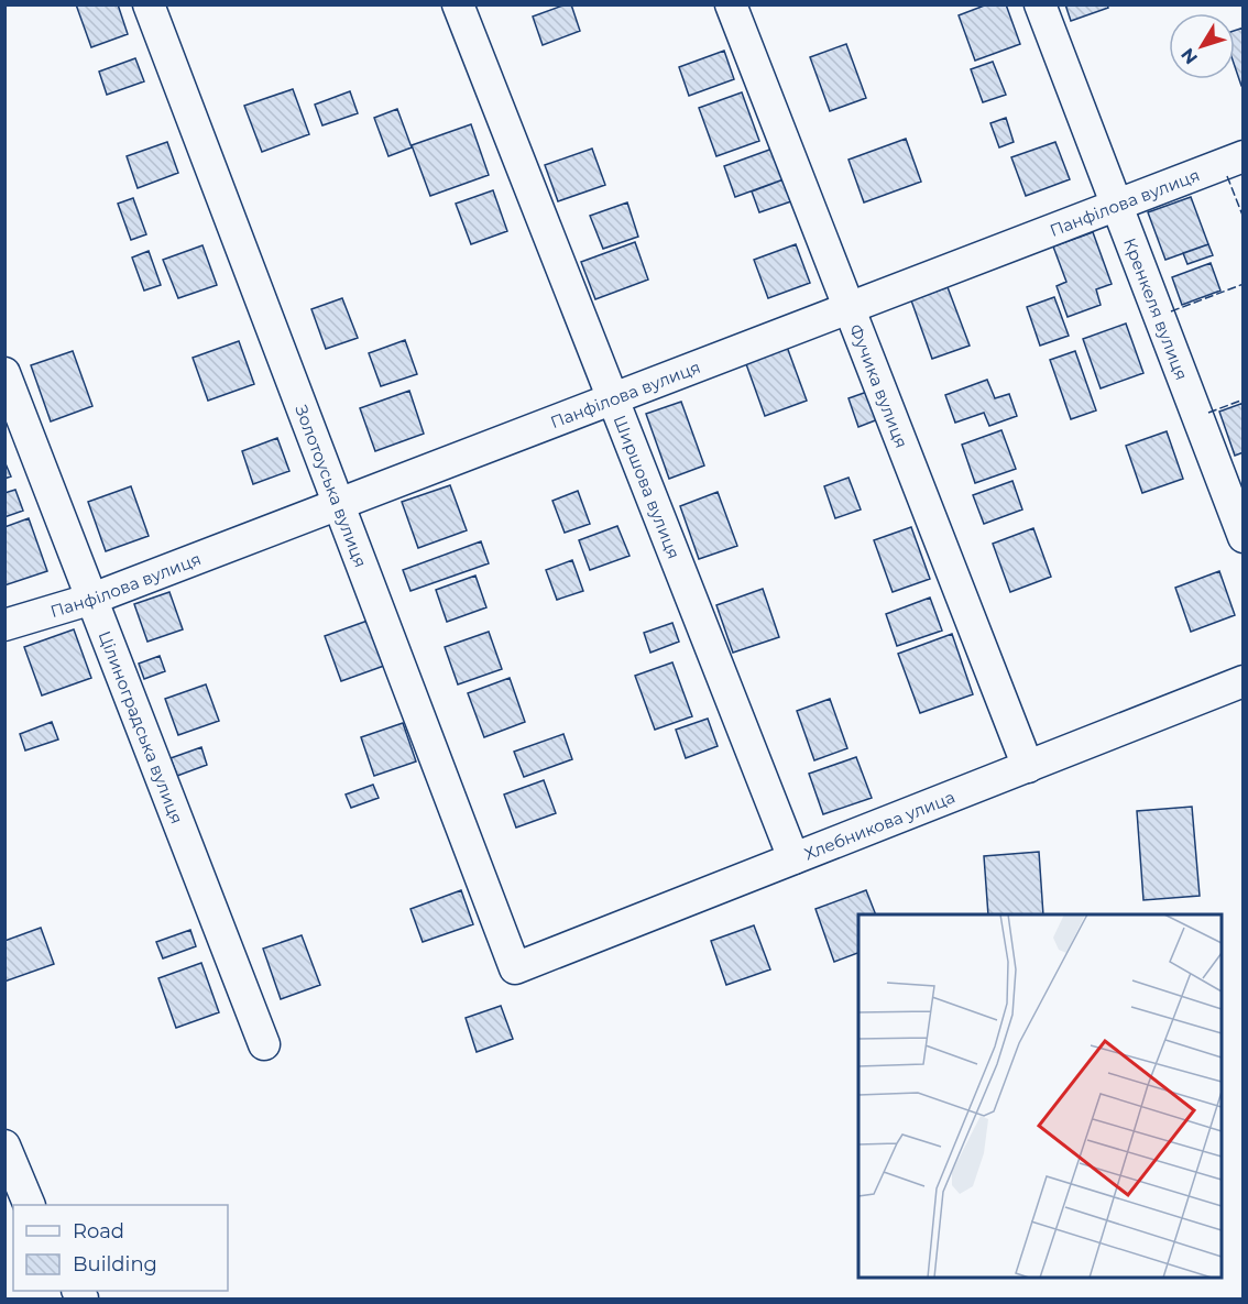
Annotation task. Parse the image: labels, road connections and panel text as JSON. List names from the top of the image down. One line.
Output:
{"streets":{"street":["Панфілова вулиця","Кренкеля вулиця","Фучика вулиця","Золотоуська вулиця","Ширшова вулиця","Цілиноградська вулиця","Хлебникова улица"]},"crossings":[["Панфілова вулиця","Кренкеля вулиця"],["Панфілова вулиця","Фучика вулиця"],["Панфілова вулиця","Золотоуська вулиця"],["Панфілова вулиця","Ширшова вулиця"],["Панфілова вулиця","Цілиноградська вулиця"],["Фучика вулиця","Хлебникова улица"],["Золотоуська вулиця","Хлебникова улица"],["Ширшова вулиця","Хлебникова улица"]],"legend":["Road","Building"],"north":"bottom left"}
